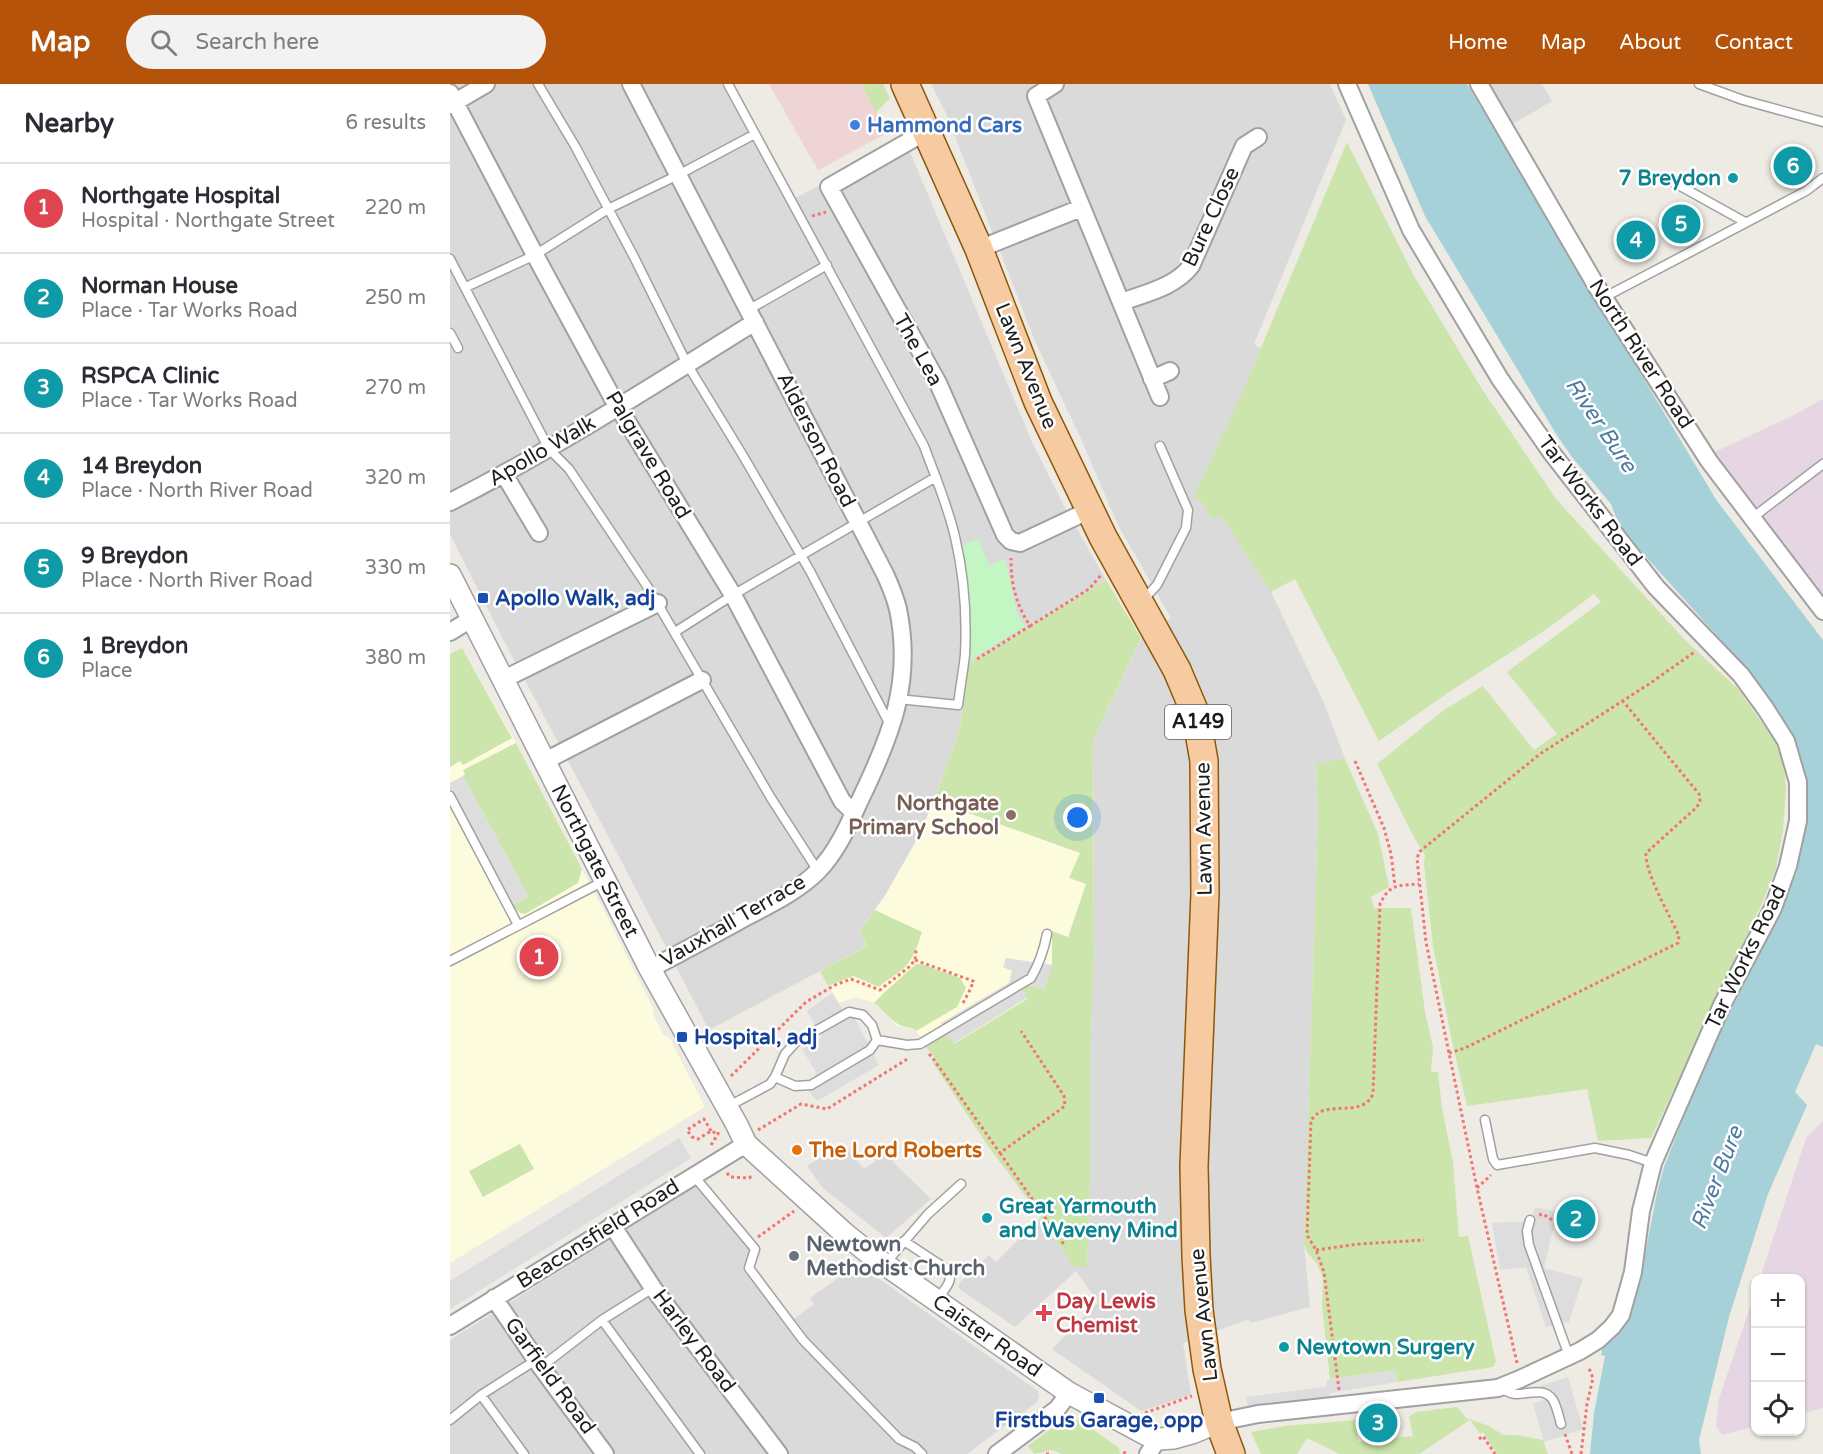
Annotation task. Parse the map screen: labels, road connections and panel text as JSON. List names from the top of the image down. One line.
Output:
{"streets":{"main road":["Lawn Avenue","A149"],"street":["Bure Close","The Lea","North River Road","Alderson Road","Apollo Walk","Palgrave Road","Tar Works Road","Northgate Street","Vauxhall Terrace","Beaconsfield Road","Caister Road","Harley Road","Garfield Road"]},"crossings":[["The Lea","Lawn Avenue"],["Lawn Avenue","Tar Works Road"],["Lawn Avenue","A149"],["Lawn Avenue","Caister Road"],["Alderson Road","Apollo Walk"],["Alderson Road","Palgrave Road"],["Alderson Road","Vauxhall Terrace"],["Apollo Walk","Palgrave Road"],["Palgrave Road","Vauxhall Terrace"],["Tar Works Road","A149"],["Tar Works Road","Caister Road"],["A149","Caister Road"],["Northgate Street","Vauxhall Terrace"],["Northgate Street","Beaconsfield Road"],["Northgate Street","Caister Road"],["Beaconsfield Road","Caister Road"],["Beaconsfield Road","Harley Road"],["Beaconsfield Road","Garfield Road"]],"water":["River Bure"],"places":{"other":["Hammond Cars","7 Breydon","Northgate Primary School","The Lord Roberts","Great Yarmouth and Waveny Mind","Newtown Methodist Church","Newtown Surgery"],"transit":["Apollo Walk, adj","Hospital, adj","Firstbus Garage, opp"],"health":["Day Lewis Chemist"]},"page":{"header":"Map","search":"Search here","nav":["Home","Map","About","Contact"],"heading":["Nearby","6 results"],"pins":["6","5","4","1","2","3"],"list":[{"mark":"1","name":"Northgate Hospital","note":"Hospital · Northgate Street","value":"220 m"},{"mark":"2","name":"Norman House","note":"Place · Tar Works Road","value":"250 m"},{"mark":"3","name":"RSPCA Clinic","note":"Place · Tar Works Road","value":"270 m"},{"mark":"4","name":"14 Breydon","note":"Place · North River Road","value":"320 m"},{"mark":"5","name":"9 Breydon","note":"Place · North River Road","value":"330 m"},{"mark":"6","name":"1 Breydon","note":"Place","value":"380 m"}],"map_buttons":["+","−"]}}
